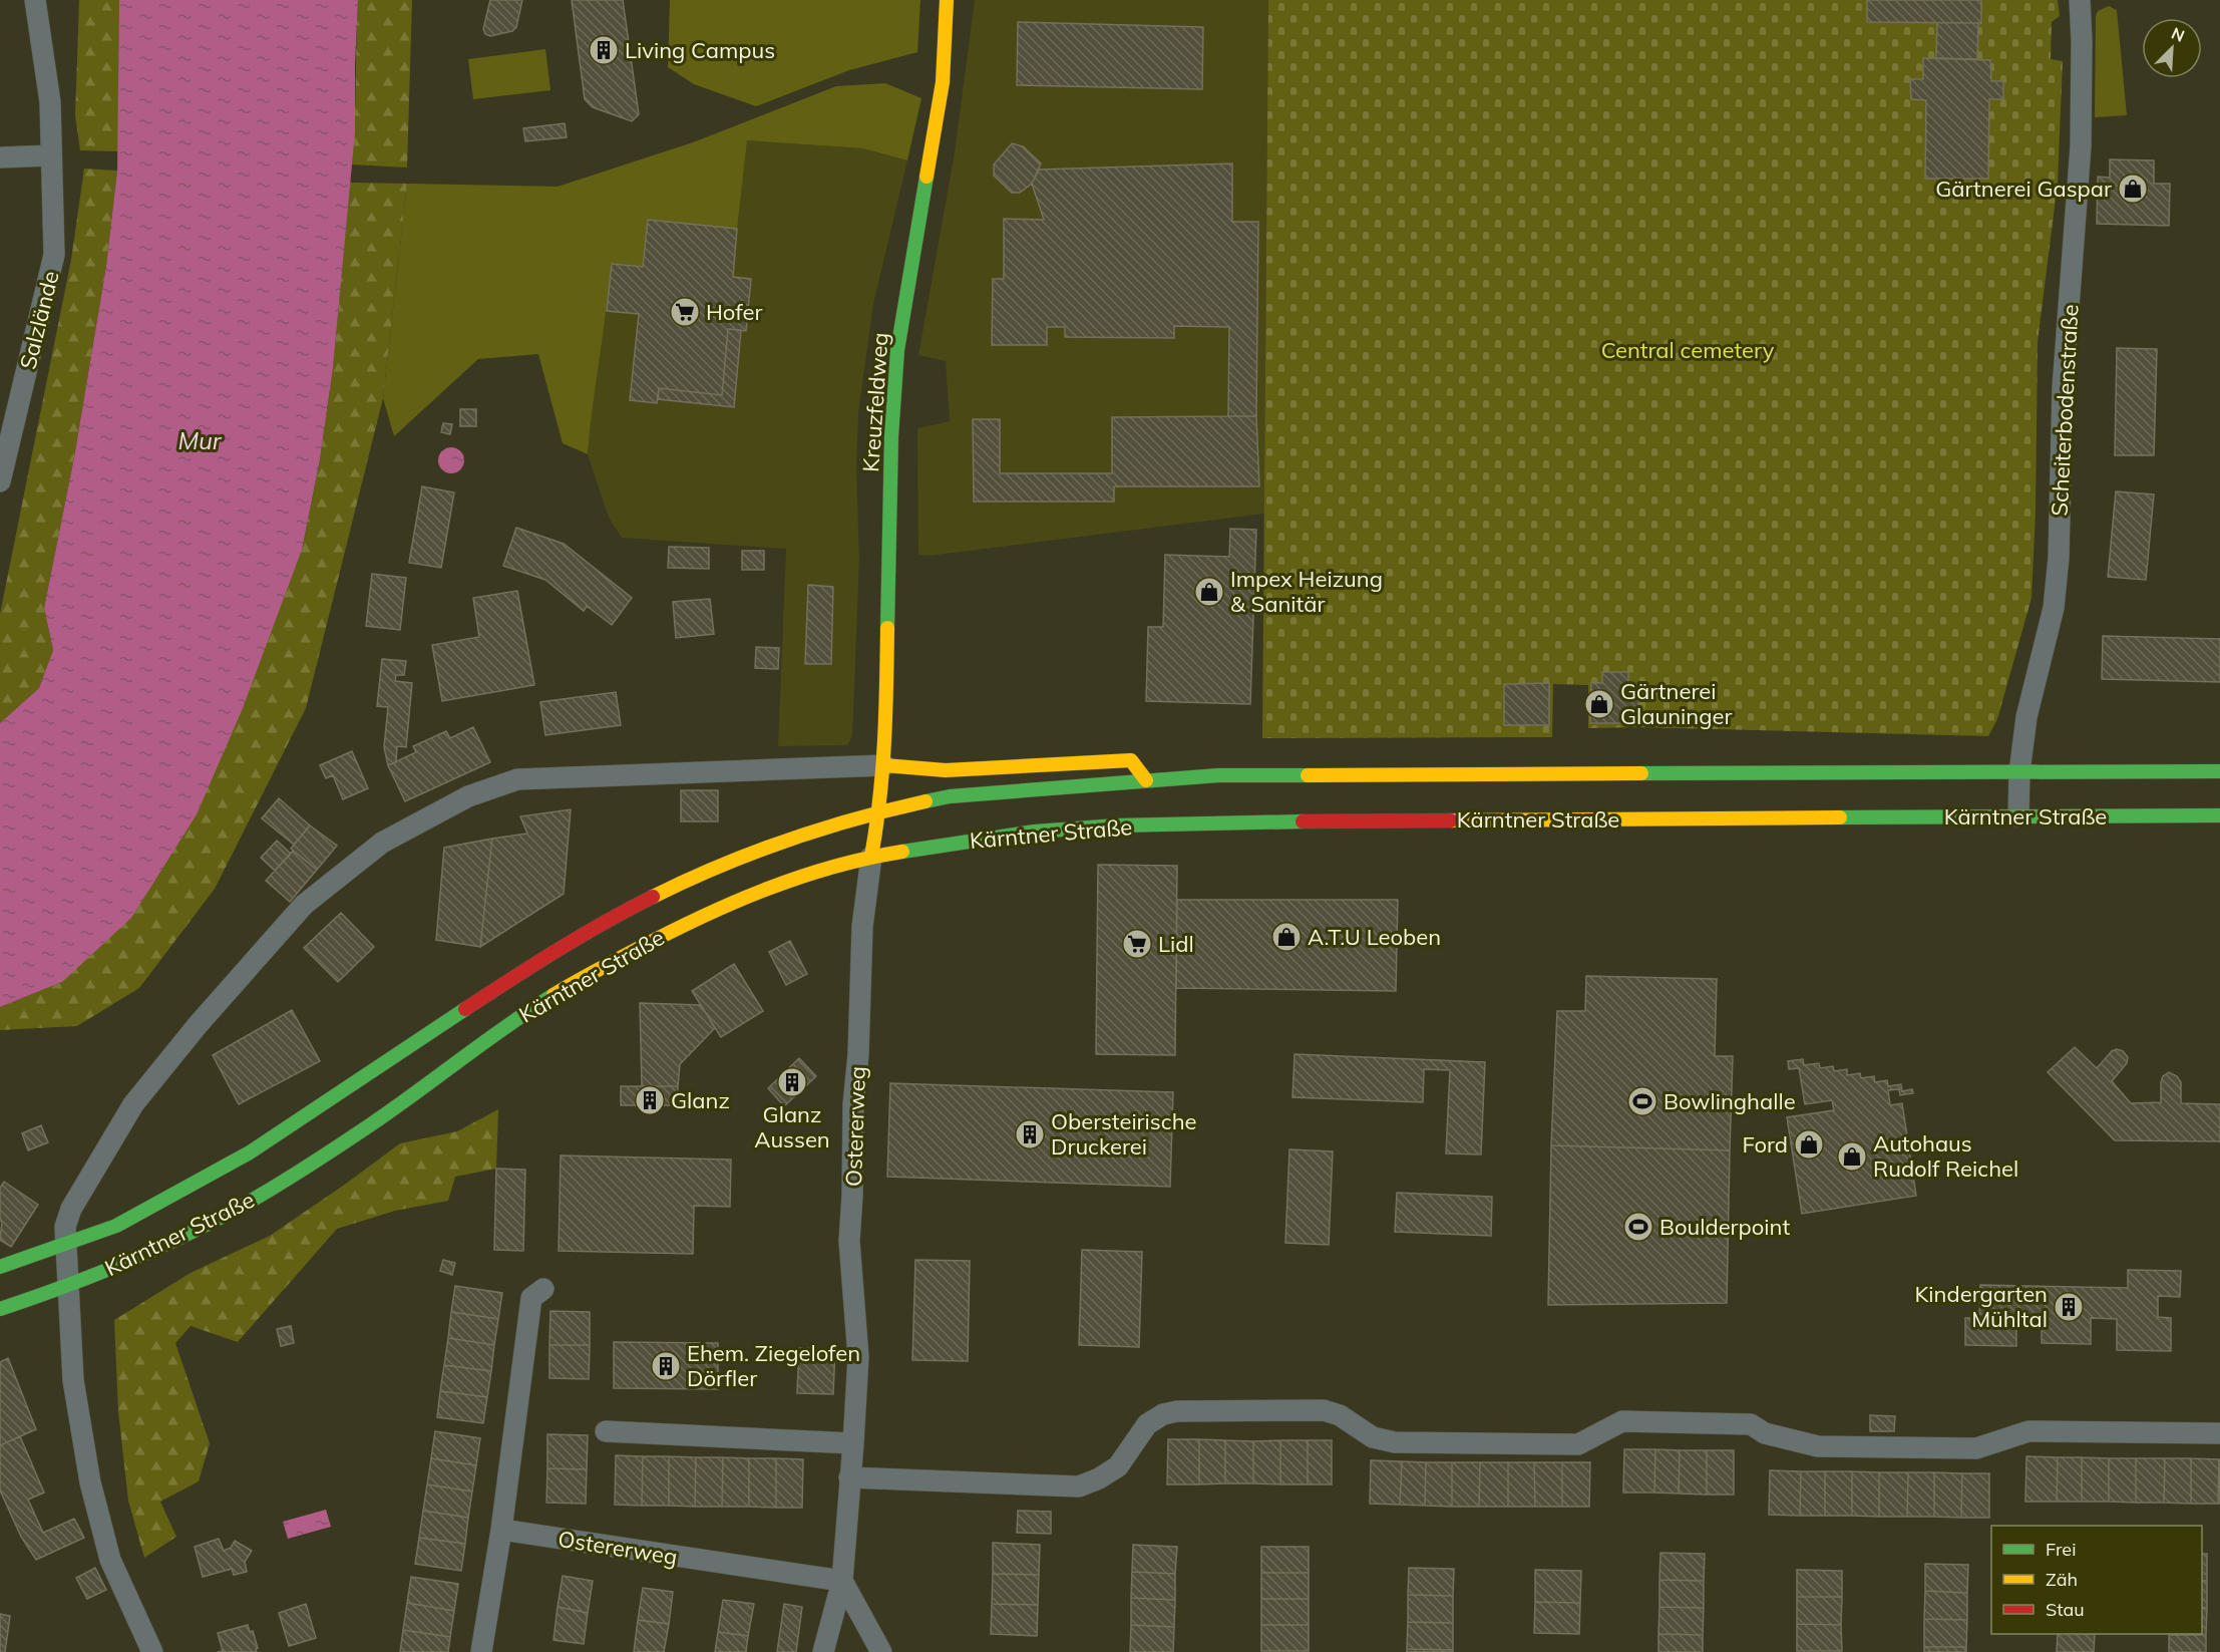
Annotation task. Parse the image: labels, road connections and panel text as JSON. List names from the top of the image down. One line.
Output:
{"streets":{"main road":["Kreuzfeldweg","Kärntner Straße","Ostererweg"],"street":["Salzlände","Scheiterbodenstraße"]},"crossings":[["Kreuzfeldweg","Kärntner Straße"],["Kreuzfeldweg","Ostererweg"],["Scheiterbodenstraße","Kärntner Straße"],["Kärntner Straße","Ostererweg"]],"water":["Mur"],"parks":["Central cemetery"],"places":{"building":["Living Campus","Glanz Aussen","Glanz","Obersteirische Druckerei","Kindergarten Mühltal","Ehem. Ziegelofen Dörfler"],"shop":["Gärtnerei Gaspar","Impex Heizung & Sanitär","Gärtnerei Glauninger","A.T.U Leoben","Ford","Autohaus Rudolf Reichel"],"supermarket":["Hofer","Lidl"],"sports":["Bowlinghalle","Boulderpoint"]},"legend":["Frei","Zäh","Stau"],"north":"top right"}
